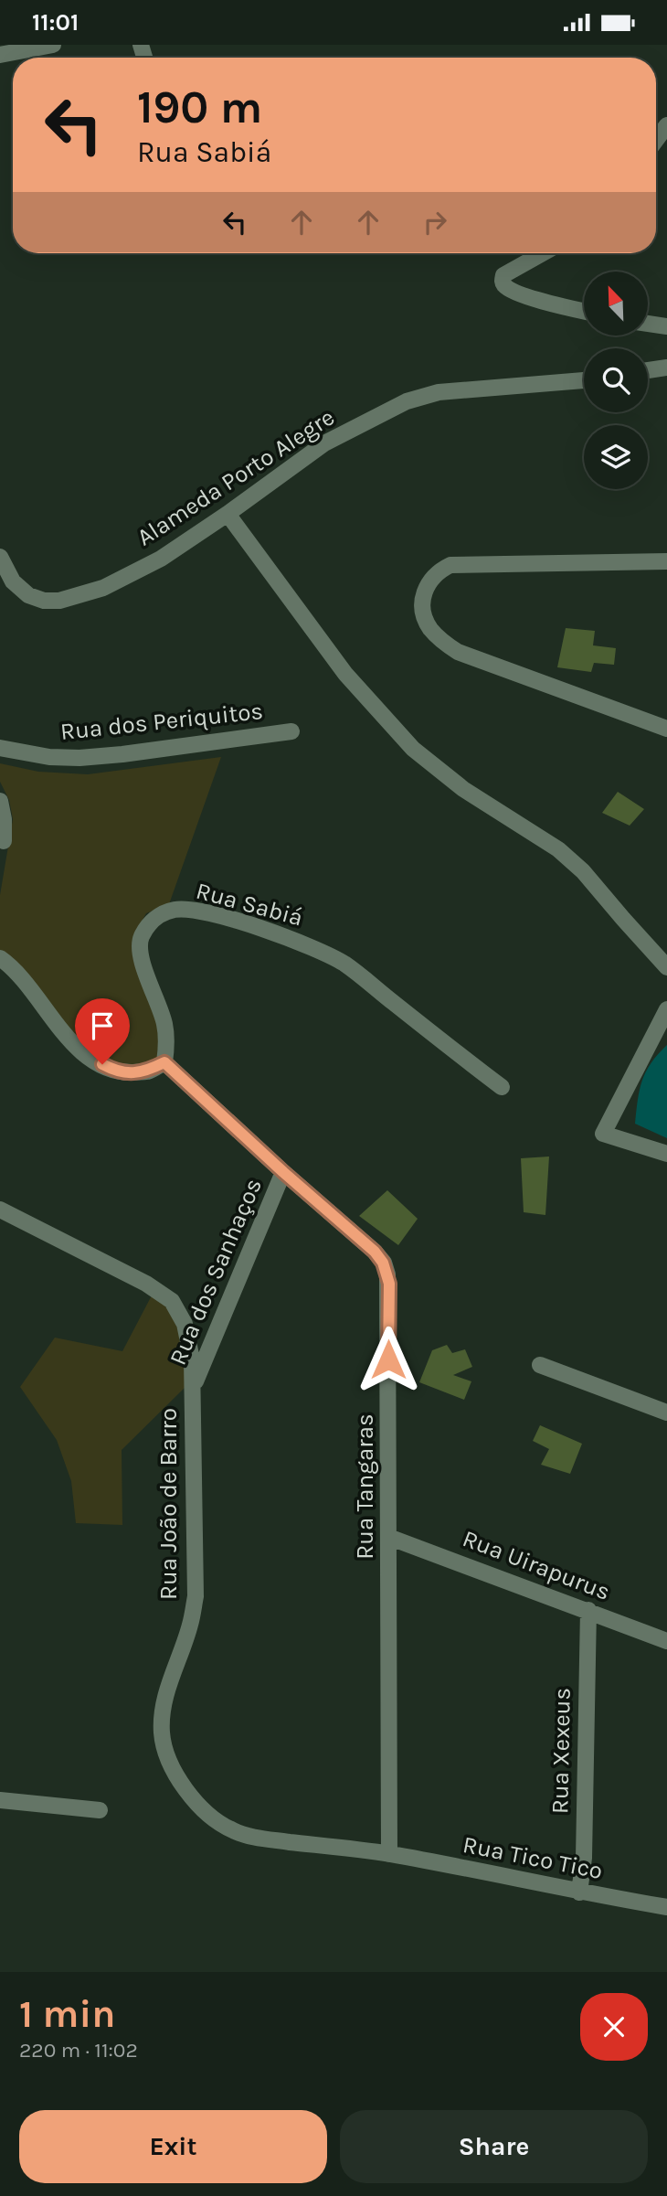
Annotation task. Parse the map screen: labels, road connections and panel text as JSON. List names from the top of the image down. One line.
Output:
{"streets":{"street":["Alameda Porto Alegre","Rua dos Periquitos","Rua Sabiá","Rua dos Sanhaços","Rua Tangaras","Rua João de Barro","Rua Uirapurus","Rua Xexeus","Rua Tico Tico"]},"crossings":[["Rua Sabiá","Rua Tangaras"],["Rua dos Sanhaços","Rua Tangaras"],["Rua dos Sanhaços","Rua João de Barro"],["Rua Tangaras","Rua João de Barro"],["Rua Tangaras","Rua Uirapurus"],["Rua Tangaras","Rua Tico Tico"],["Rua João de Barro","Rua Tico Tico"],["Rua Uirapurus","Rua Xexeus"],["Rua Xexeus","Rua Tico Tico"]],"north":"top left","page":{"status":"11:01","turn":["190 m","Rua Sabiá"],"heading":["1 min","220 m · 11:02"],"buttons":["Exit","Share"]}}
